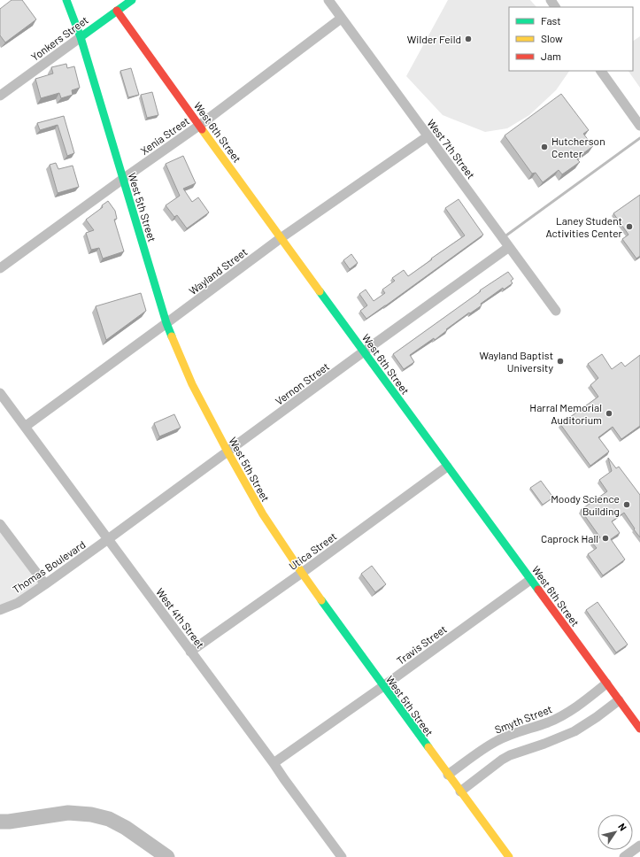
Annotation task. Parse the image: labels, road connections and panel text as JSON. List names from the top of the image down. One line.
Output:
{"streets":{"main road":["Yonkers Street","West 6th Street","West 5th Street"],"street":["Xenia Street","West 7th Street","Wayland Street","Vernon Street","Utica Street","Thomas Boulevard","West 4th Street","Travis Street","Smyth Street"]},"crossings":[["Yonkers Street","West 6th Street"],["Yonkers Street","West 5th Street"],["West 6th Street","Xenia Street"],["West 6th Street","Wayland Street"],["West 6th Street","Vernon Street"],["West 6th Street","Utica Street"],["West 6th Street","Travis Street"],["West 6th Street","Smyth Street"],["Xenia Street","West 7th Street"],["Xenia Street","West 5th Street"],["West 7th Street","Wayland Street"],["West 7th Street","Vernon Street"],["West 5th Street","Wayland Street"],["West 5th Street","Vernon Street"],["West 5th Street","Utica Street"],["West 5th Street","Travis Street"],["West 5th Street","Smyth Street"],["Wayland Street","West 4th Street"],["Vernon Street","Thomas Boulevard"],["Vernon Street","West 4th Street"],["Utica Street","West 4th Street"],["Thomas Boulevard","West 4th Street"],["West 4th Street","Travis Street"]],"places":["Wilder Feild","Hutcherson Center","Laney Student Activities Center","Wayland Baptist University","Harral Memorial Auditorium","Moody Science Building","Caprock Hall"],"legend":["Fast","Slow","Jam"],"north":"top right"}
